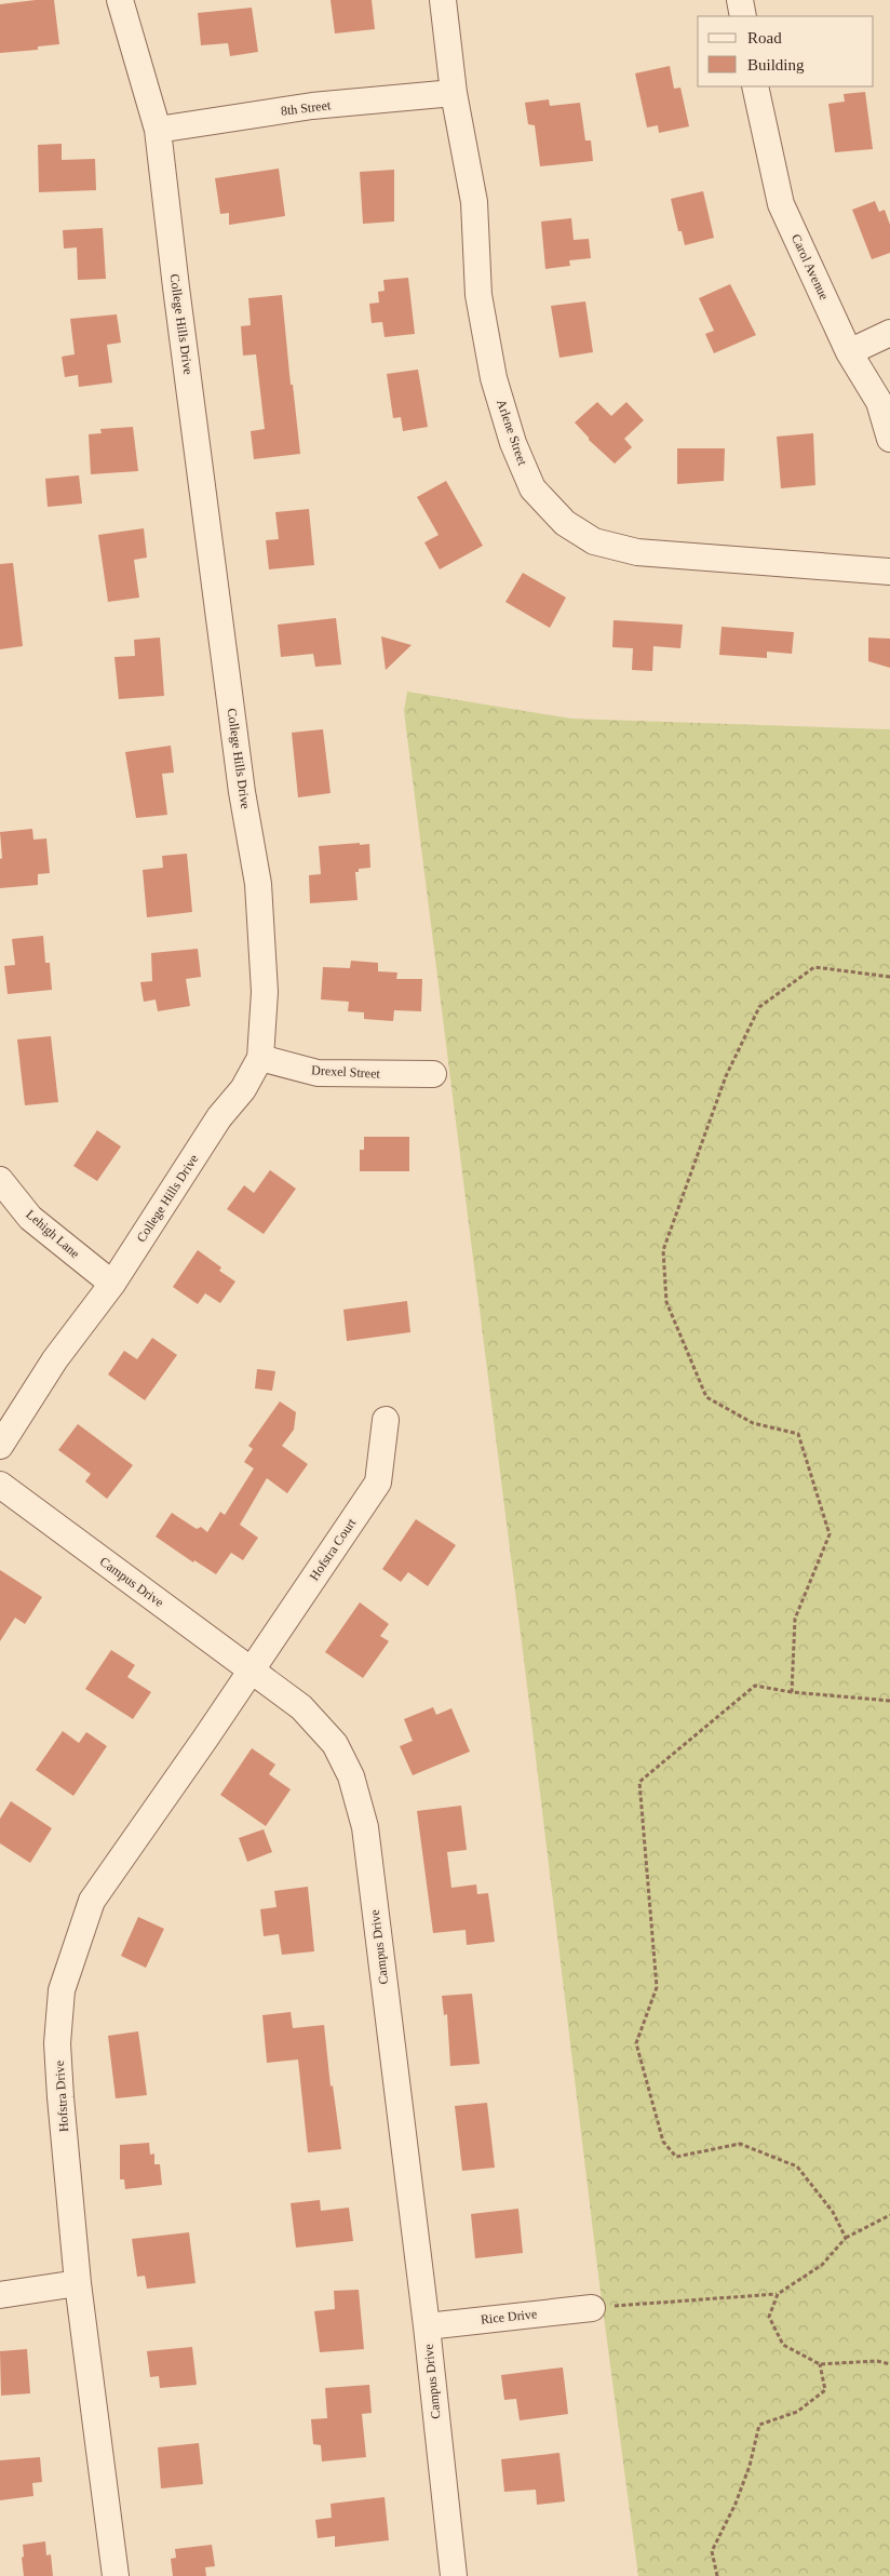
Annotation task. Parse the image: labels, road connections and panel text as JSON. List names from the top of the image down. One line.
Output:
{"streets":{"street":["8th Street","Carol Avenue","College Hills Drive","Arlene Street","Drexel Street","Lehigh Lane","Hofstra Court","Campus Drive","Hofstra Drive","Rice Drive"]},"crossings":[["8th Street","College Hills Drive"],["8th Street","Arlene Street"],["College Hills Drive","Drexel Street"],["College Hills Drive","Lehigh Lane"],["Hofstra Court","Campus Drive"],["Hofstra Court","Hofstra Drive"],["Campus Drive","Hofstra Drive"],["Campus Drive","Rice Drive"]],"legend":["Road","Building"]}
